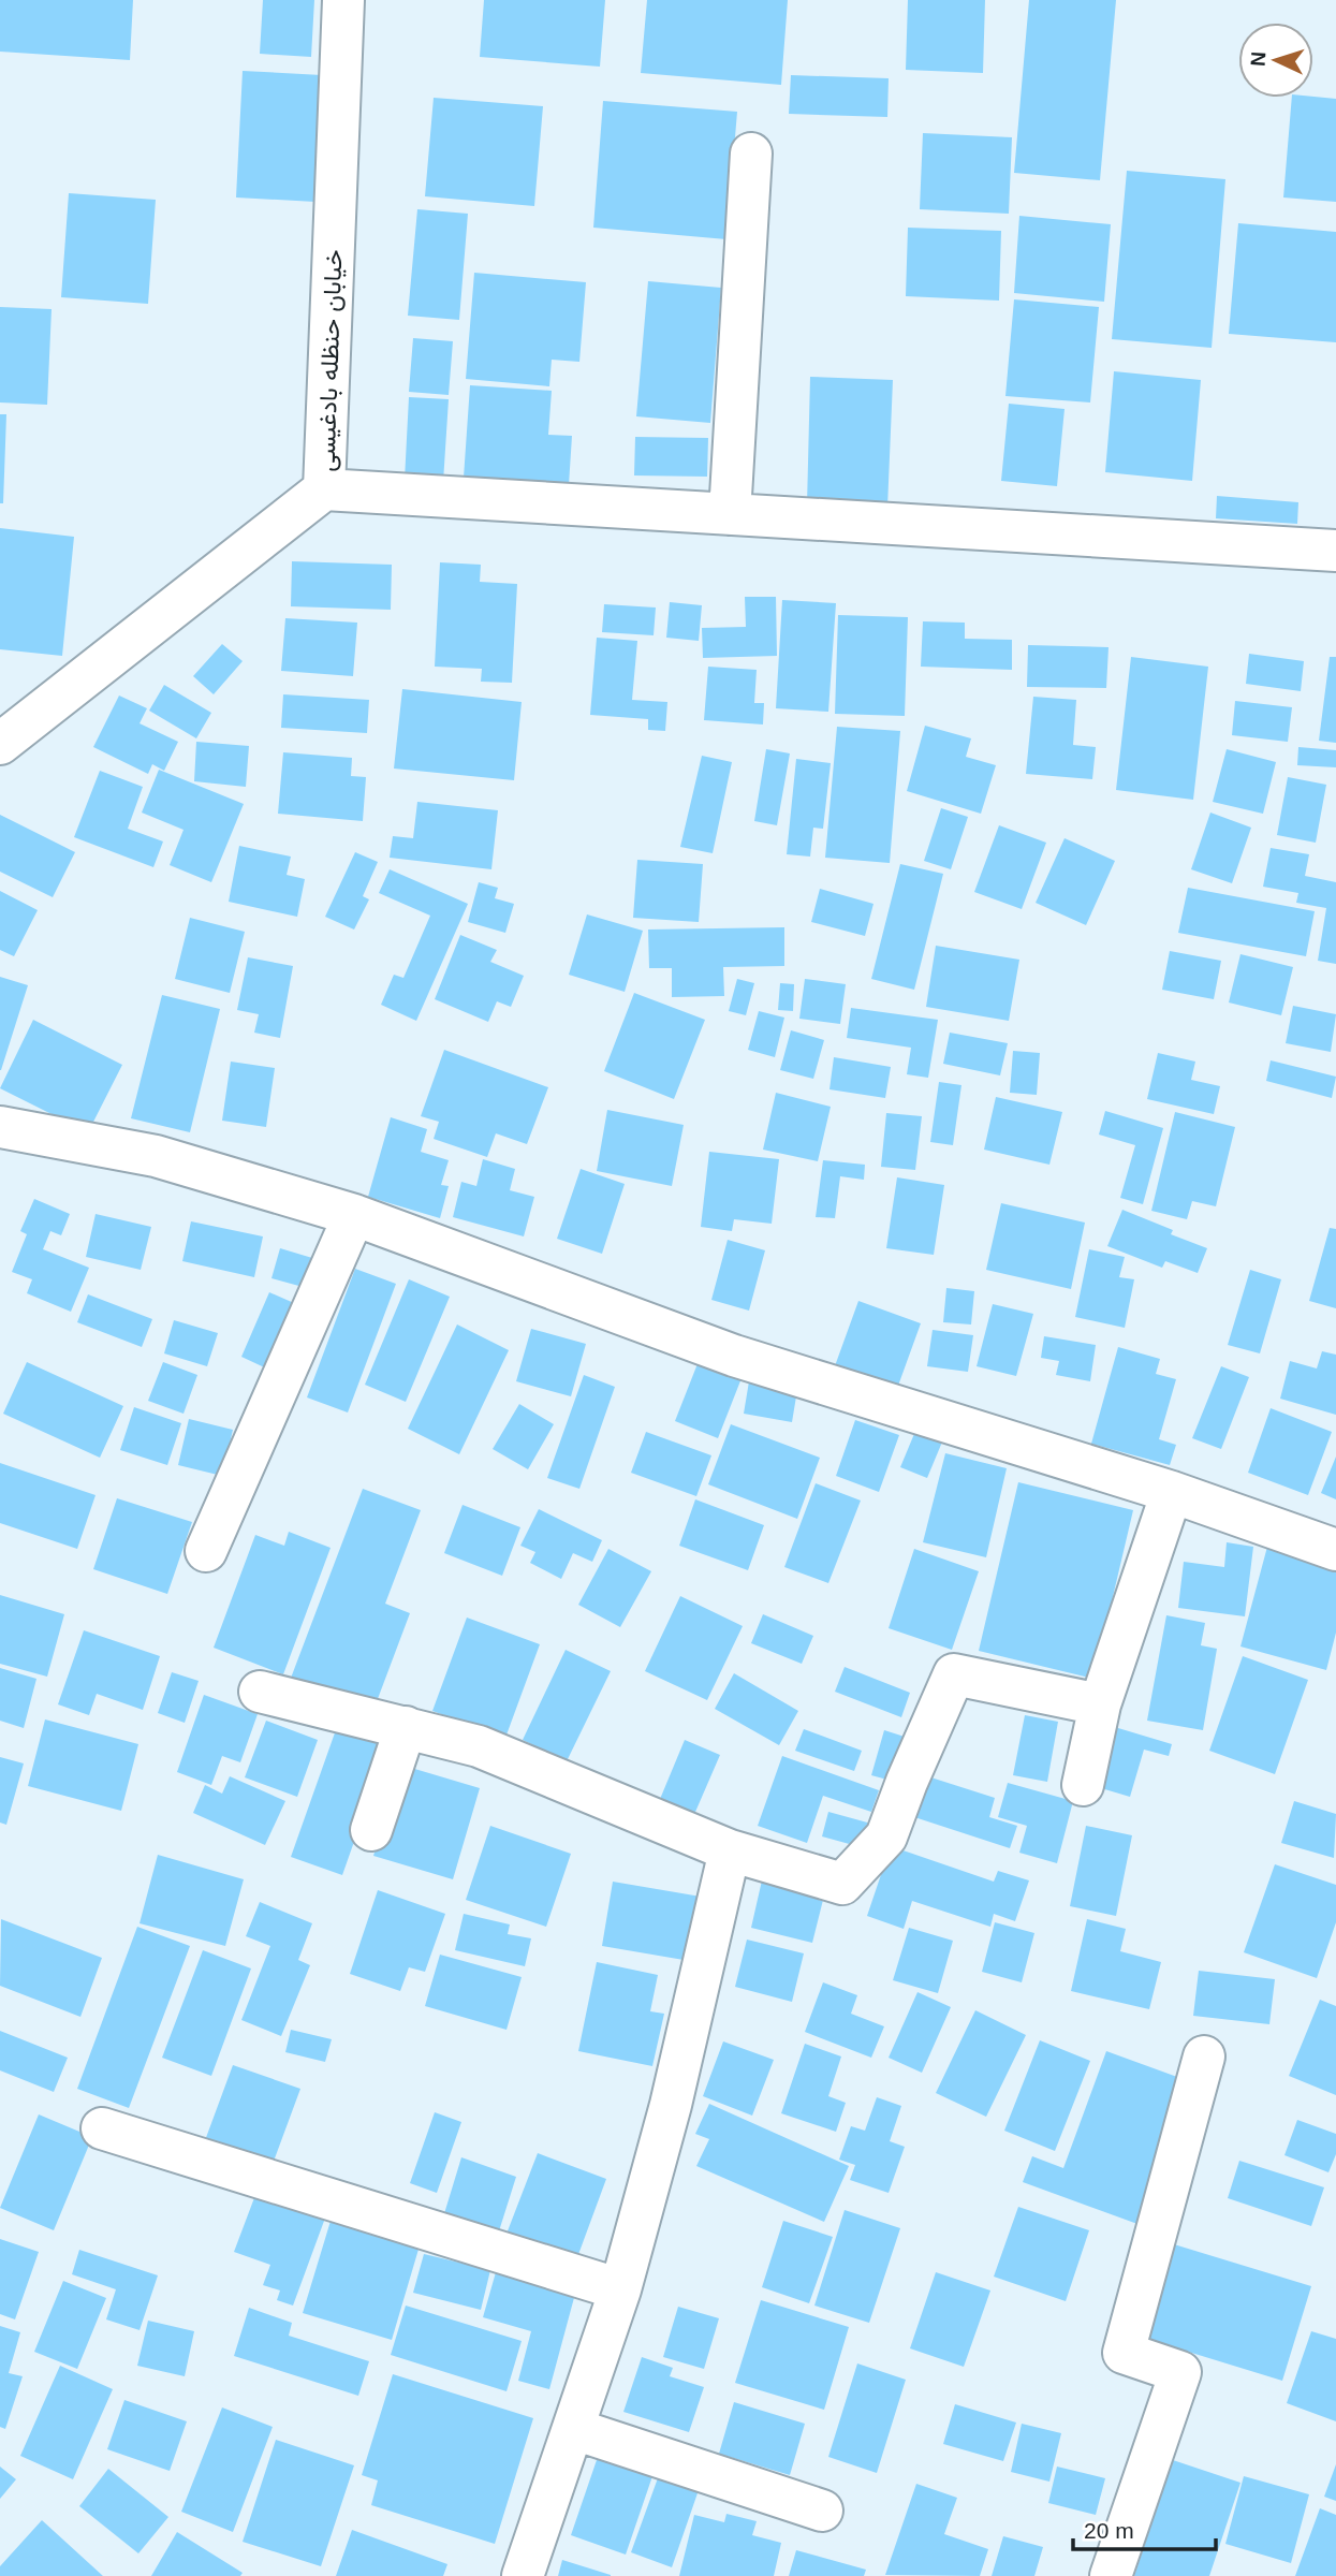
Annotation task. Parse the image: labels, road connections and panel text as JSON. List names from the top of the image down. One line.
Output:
{"streets":{"street":["خیابان حنظله بادغیسی"]},"scale_bar":"20 m","north":"left"}
